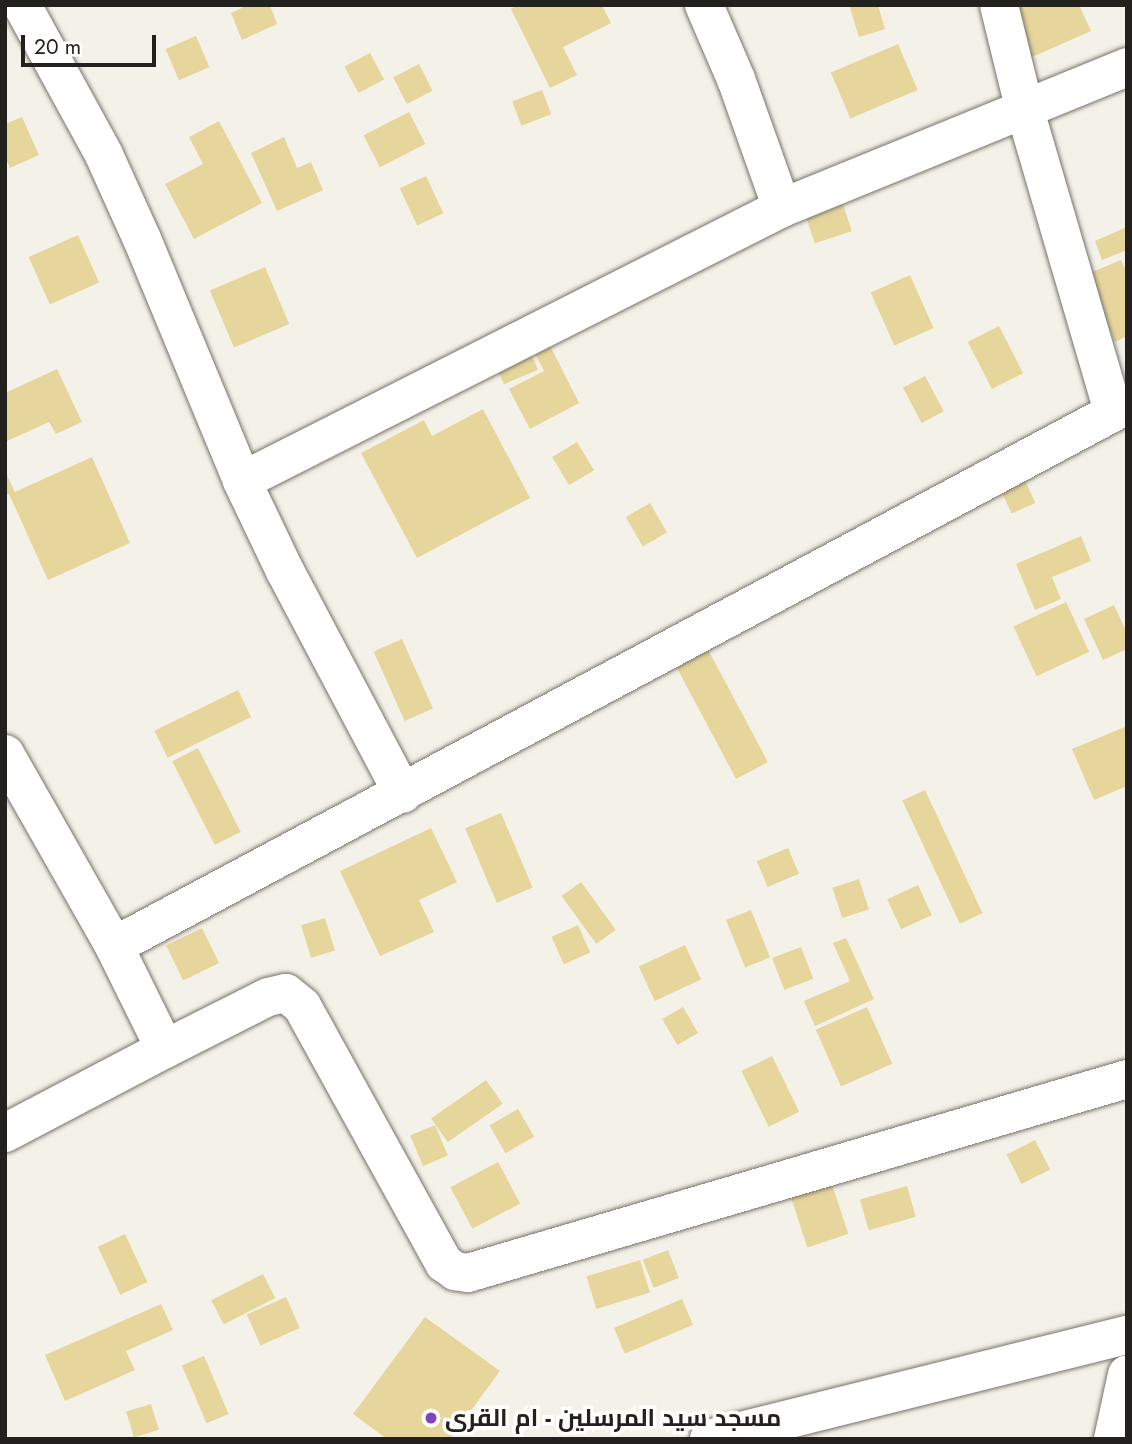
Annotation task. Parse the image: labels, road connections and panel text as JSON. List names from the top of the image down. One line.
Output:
{"places":["مسجد سيد المرسلين - ام القرى"],"scale_bar":"20 m"}
